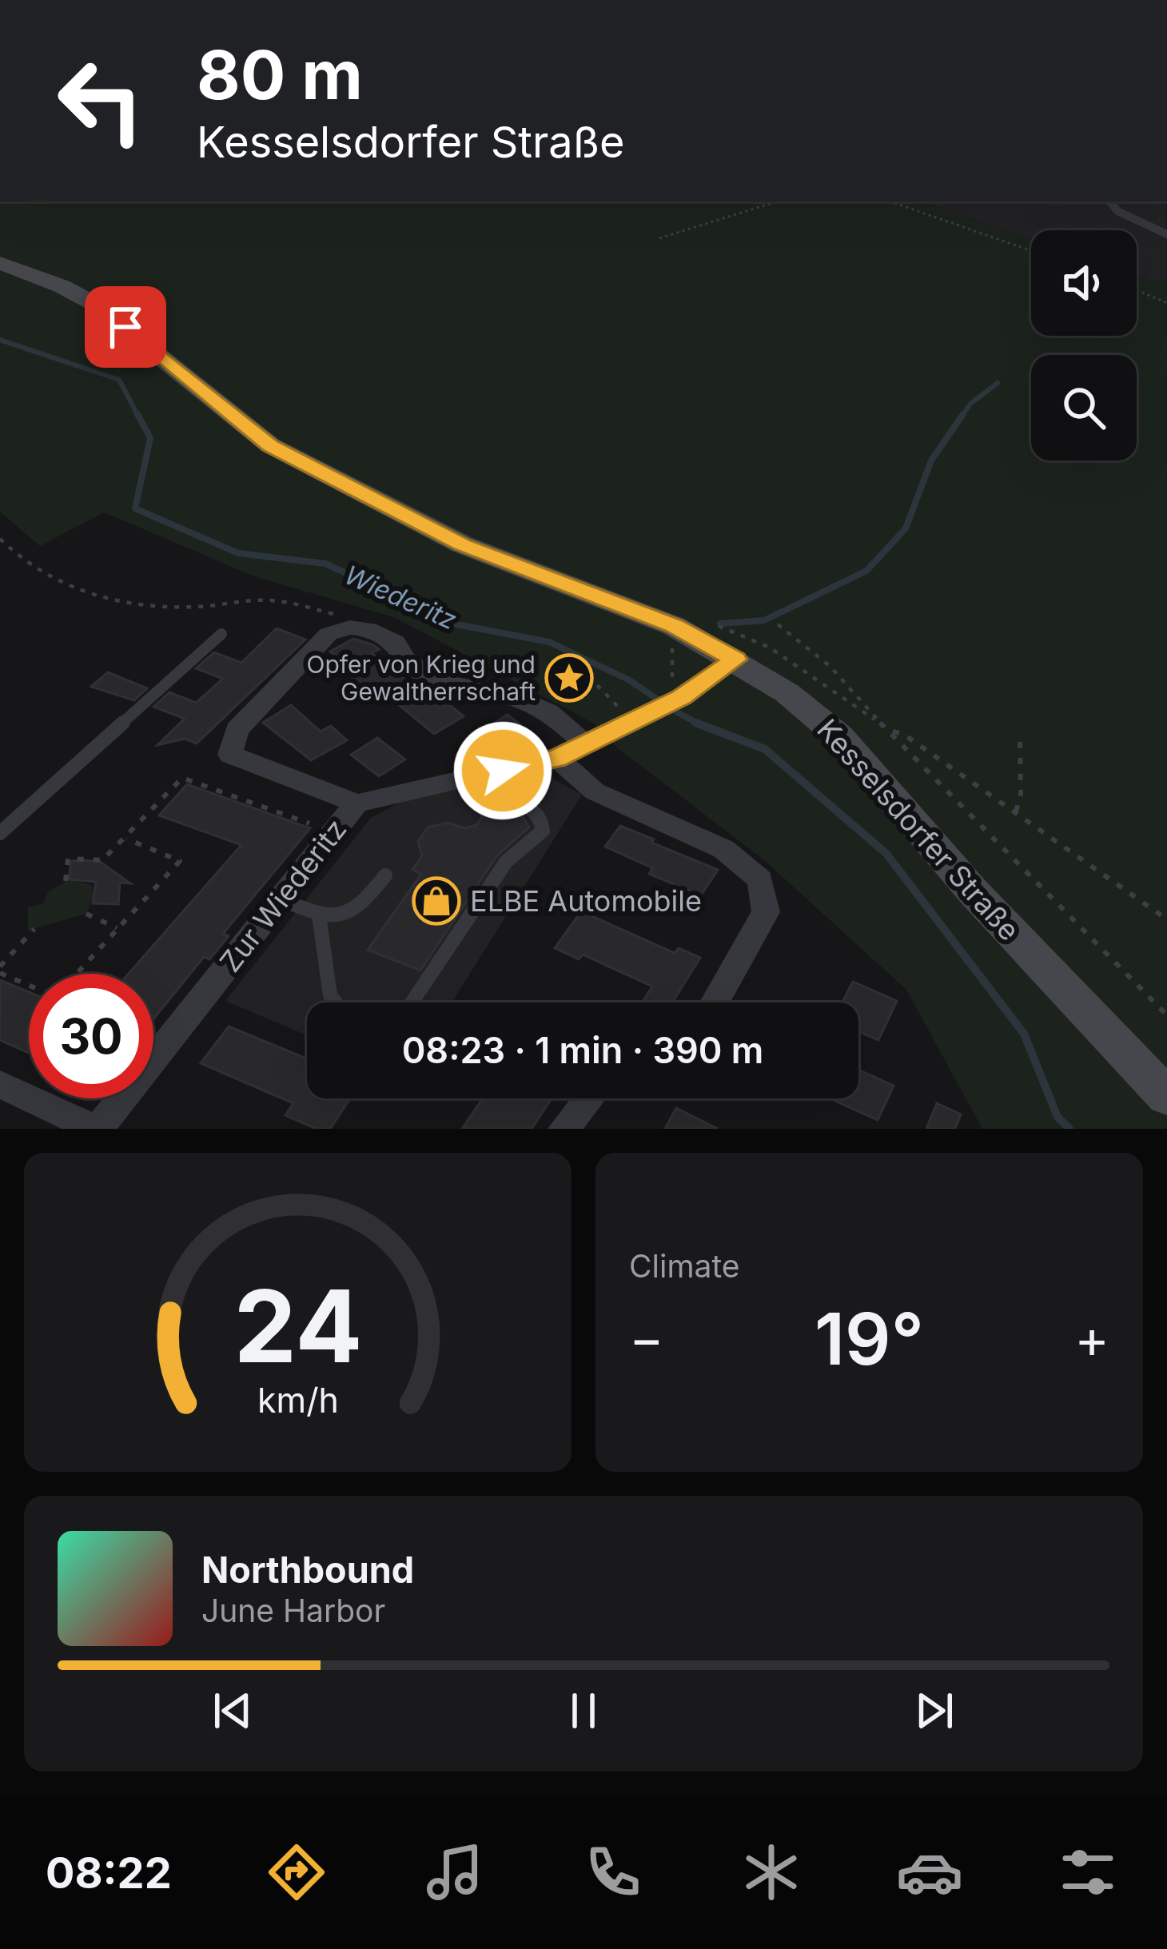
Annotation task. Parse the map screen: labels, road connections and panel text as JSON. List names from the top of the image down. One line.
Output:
{"streets":{"main road":["Kesselsdorfer Straße"],"street":["Zur Wiederitz"]},"crossings":[["Kesselsdorfer Straße","Zur Wiederitz"]],"water":["Wiederitz"],"places":{"place":["Opfer von Krieg und Gewaltherrschaft"],"shop":["ELBE Automobile"]},"page":{"turn":["80 m","Kesselsdorfer Straße"],"limit":"30","trip":"08:23 · 1 min · 390 m","tile":"Climate","heat":["−","19°","+"],"song":["Northbound","June Harbor"],"tabs":"08:22","gauge":["24","km/h"]}}
